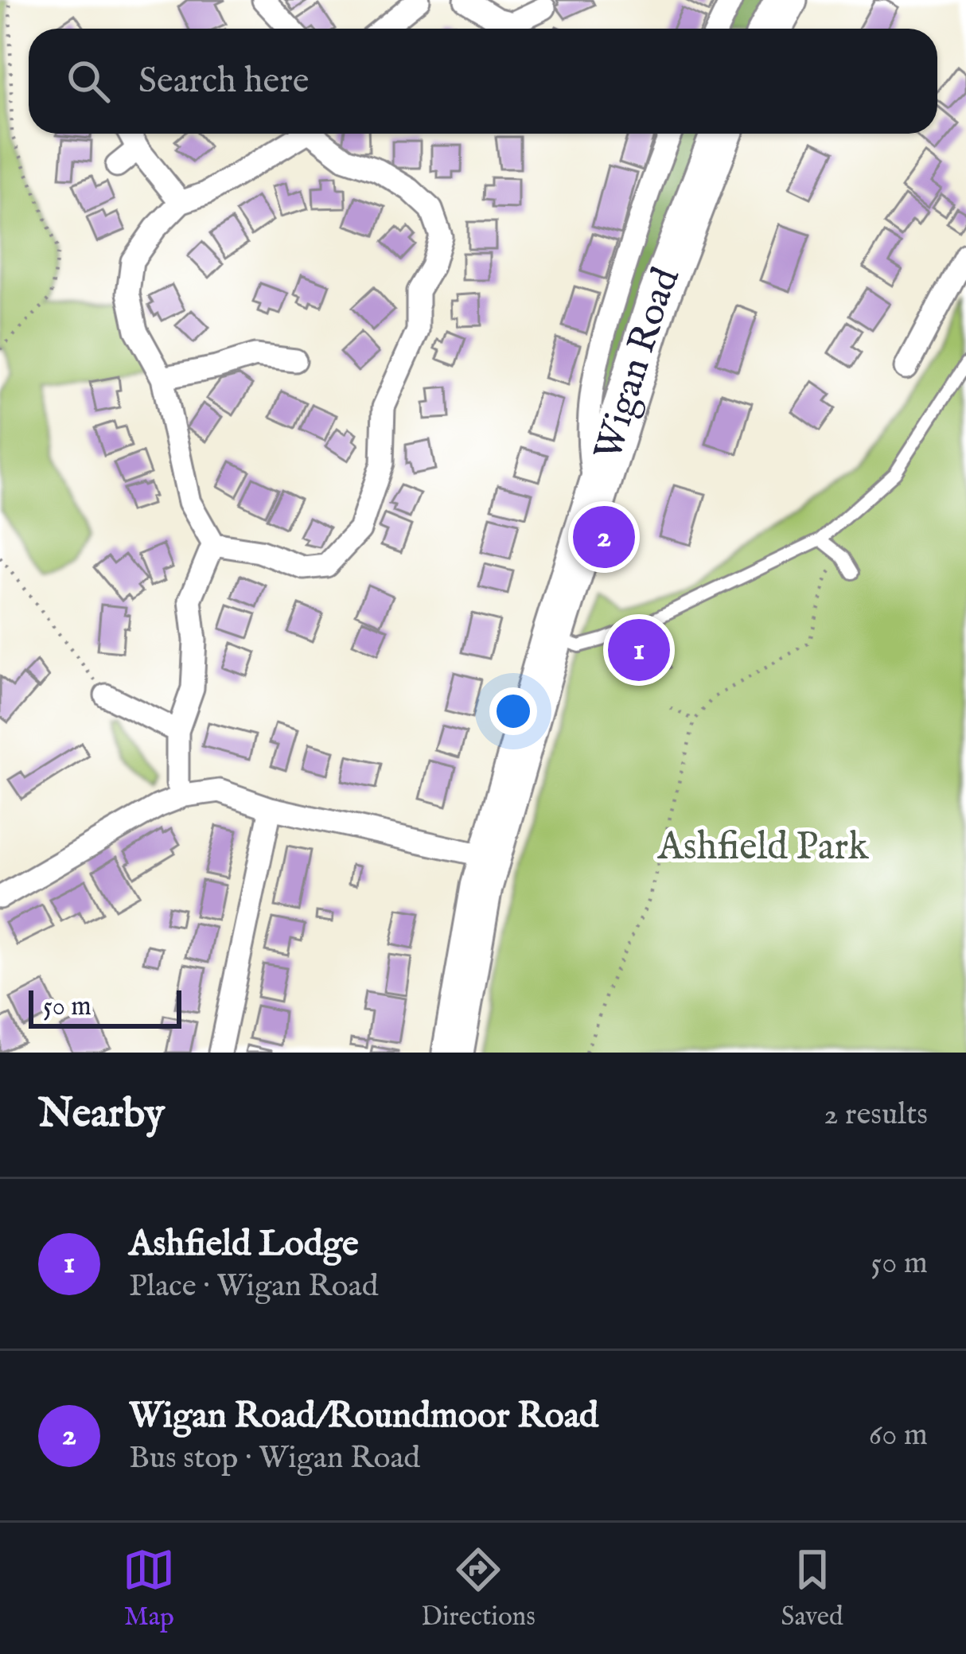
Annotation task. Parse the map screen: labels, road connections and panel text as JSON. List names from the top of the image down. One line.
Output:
{"streets":{"highway":["Wigan Road"]},"parks":["Ashfield Park"],"scale_bar":"50 m","page":{"search":"Search here","pins":["2","1"],"scale":"50 m","heading":["Nearby","2 results"],"list":[{"mark":"1","name":"Ashfield Lodge","note":"Place · Wigan Road","value":"50 m"},{"mark":"2","name":"Wigan Road/Roundmoor Road","note":"Bus stop · Wigan Road","value":"60 m"}],"nav":["Map","Directions","Saved"]}}
